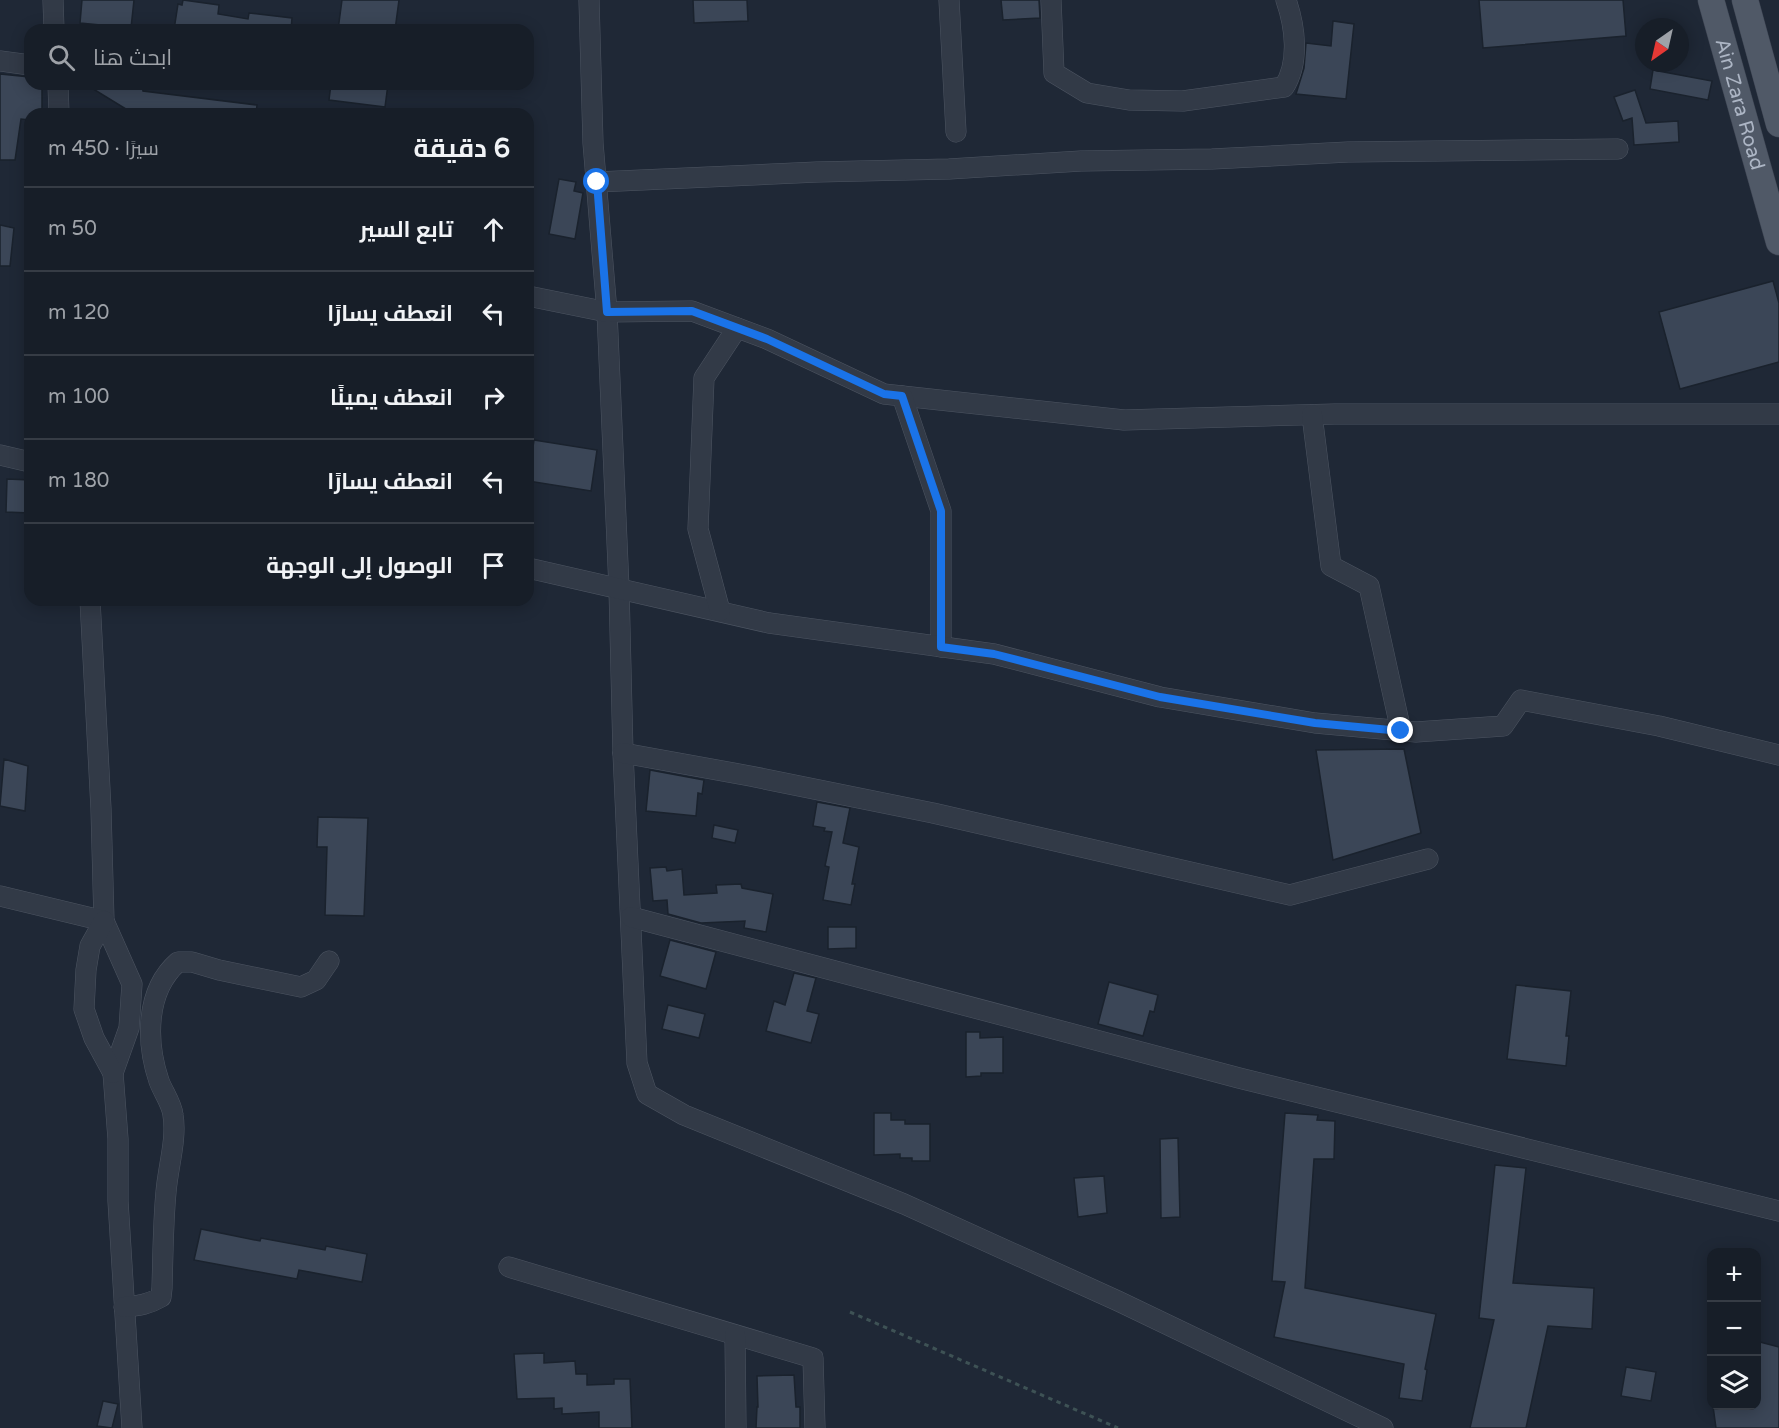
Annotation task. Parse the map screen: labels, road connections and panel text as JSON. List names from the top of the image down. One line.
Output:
{"streets":{"main road":["Ain Zara Road"]},"north":"bottom left","page":{"search":"ابحث هنا","heading":["6 دقيقة","سيرًا · 450 m"],"list":[["تابع السير","50 m"],["انعطف يسارًا","120 m"],["انعطف يمينًا","100 m"],["انعطف يسارًا","180 m"],"الوصول إلى الوجهة"],"map_buttons":["+","−"]}}
